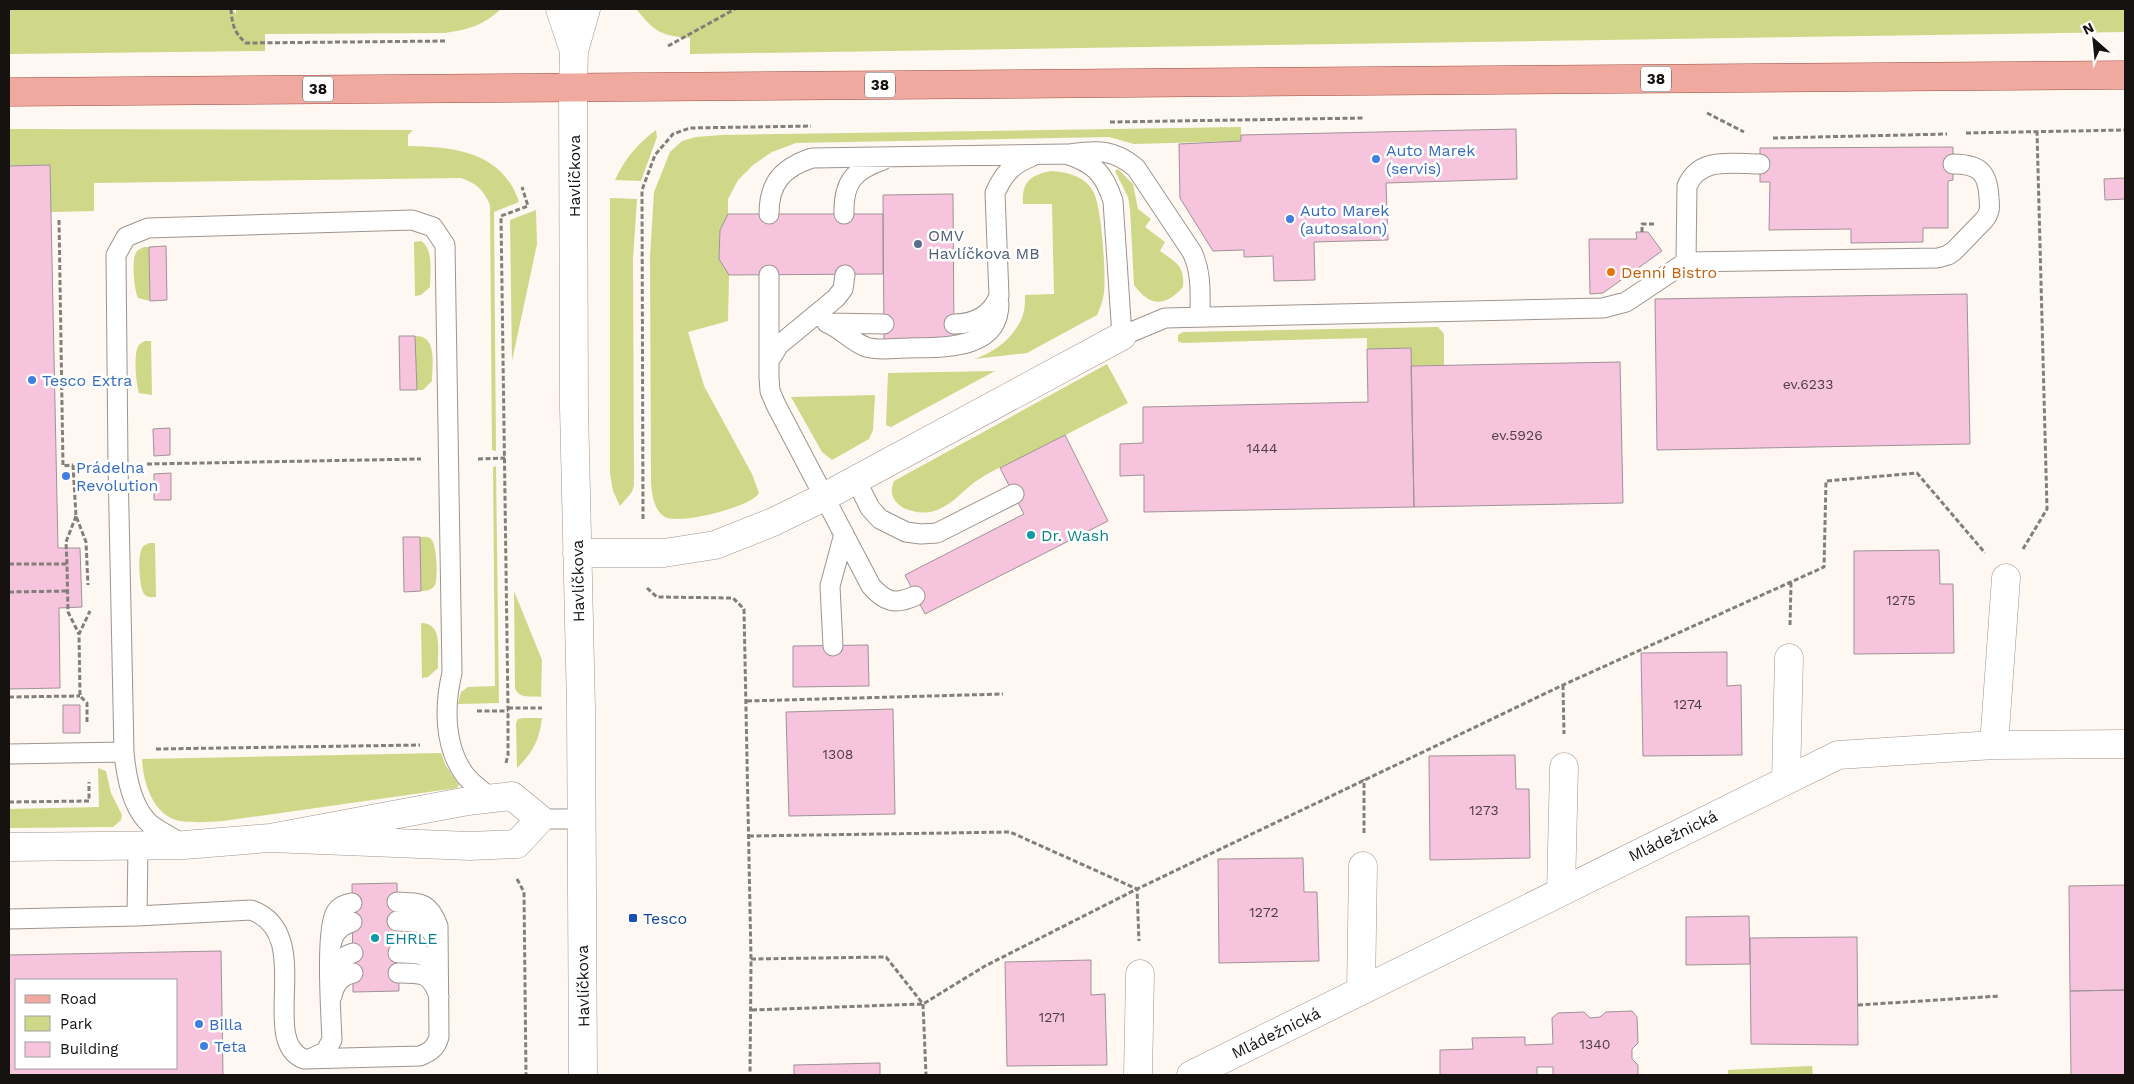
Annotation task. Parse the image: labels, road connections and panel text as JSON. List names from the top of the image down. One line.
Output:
{"streets":{"main road":["38"],"street":["Havlíčkova","Mládežnická"]},"crossings":[["38","Havlíčkova"]],"places":{"other":["Auto Marek (servis)","Auto Marek (autosalon)","OMV Havlíčkova MB","Denní Bistro","Tesco Extra","Prádelna Revolution","Dr. Wash","EHRLE","Billa","Teta"],"transit":["Tesco"]},"house_numbers":["ev.6233","ev.5926","1444","1275","1274","1308","1273","1272","1271","1340"],"legend":["Road","Park","Building"],"north":"top left"}
